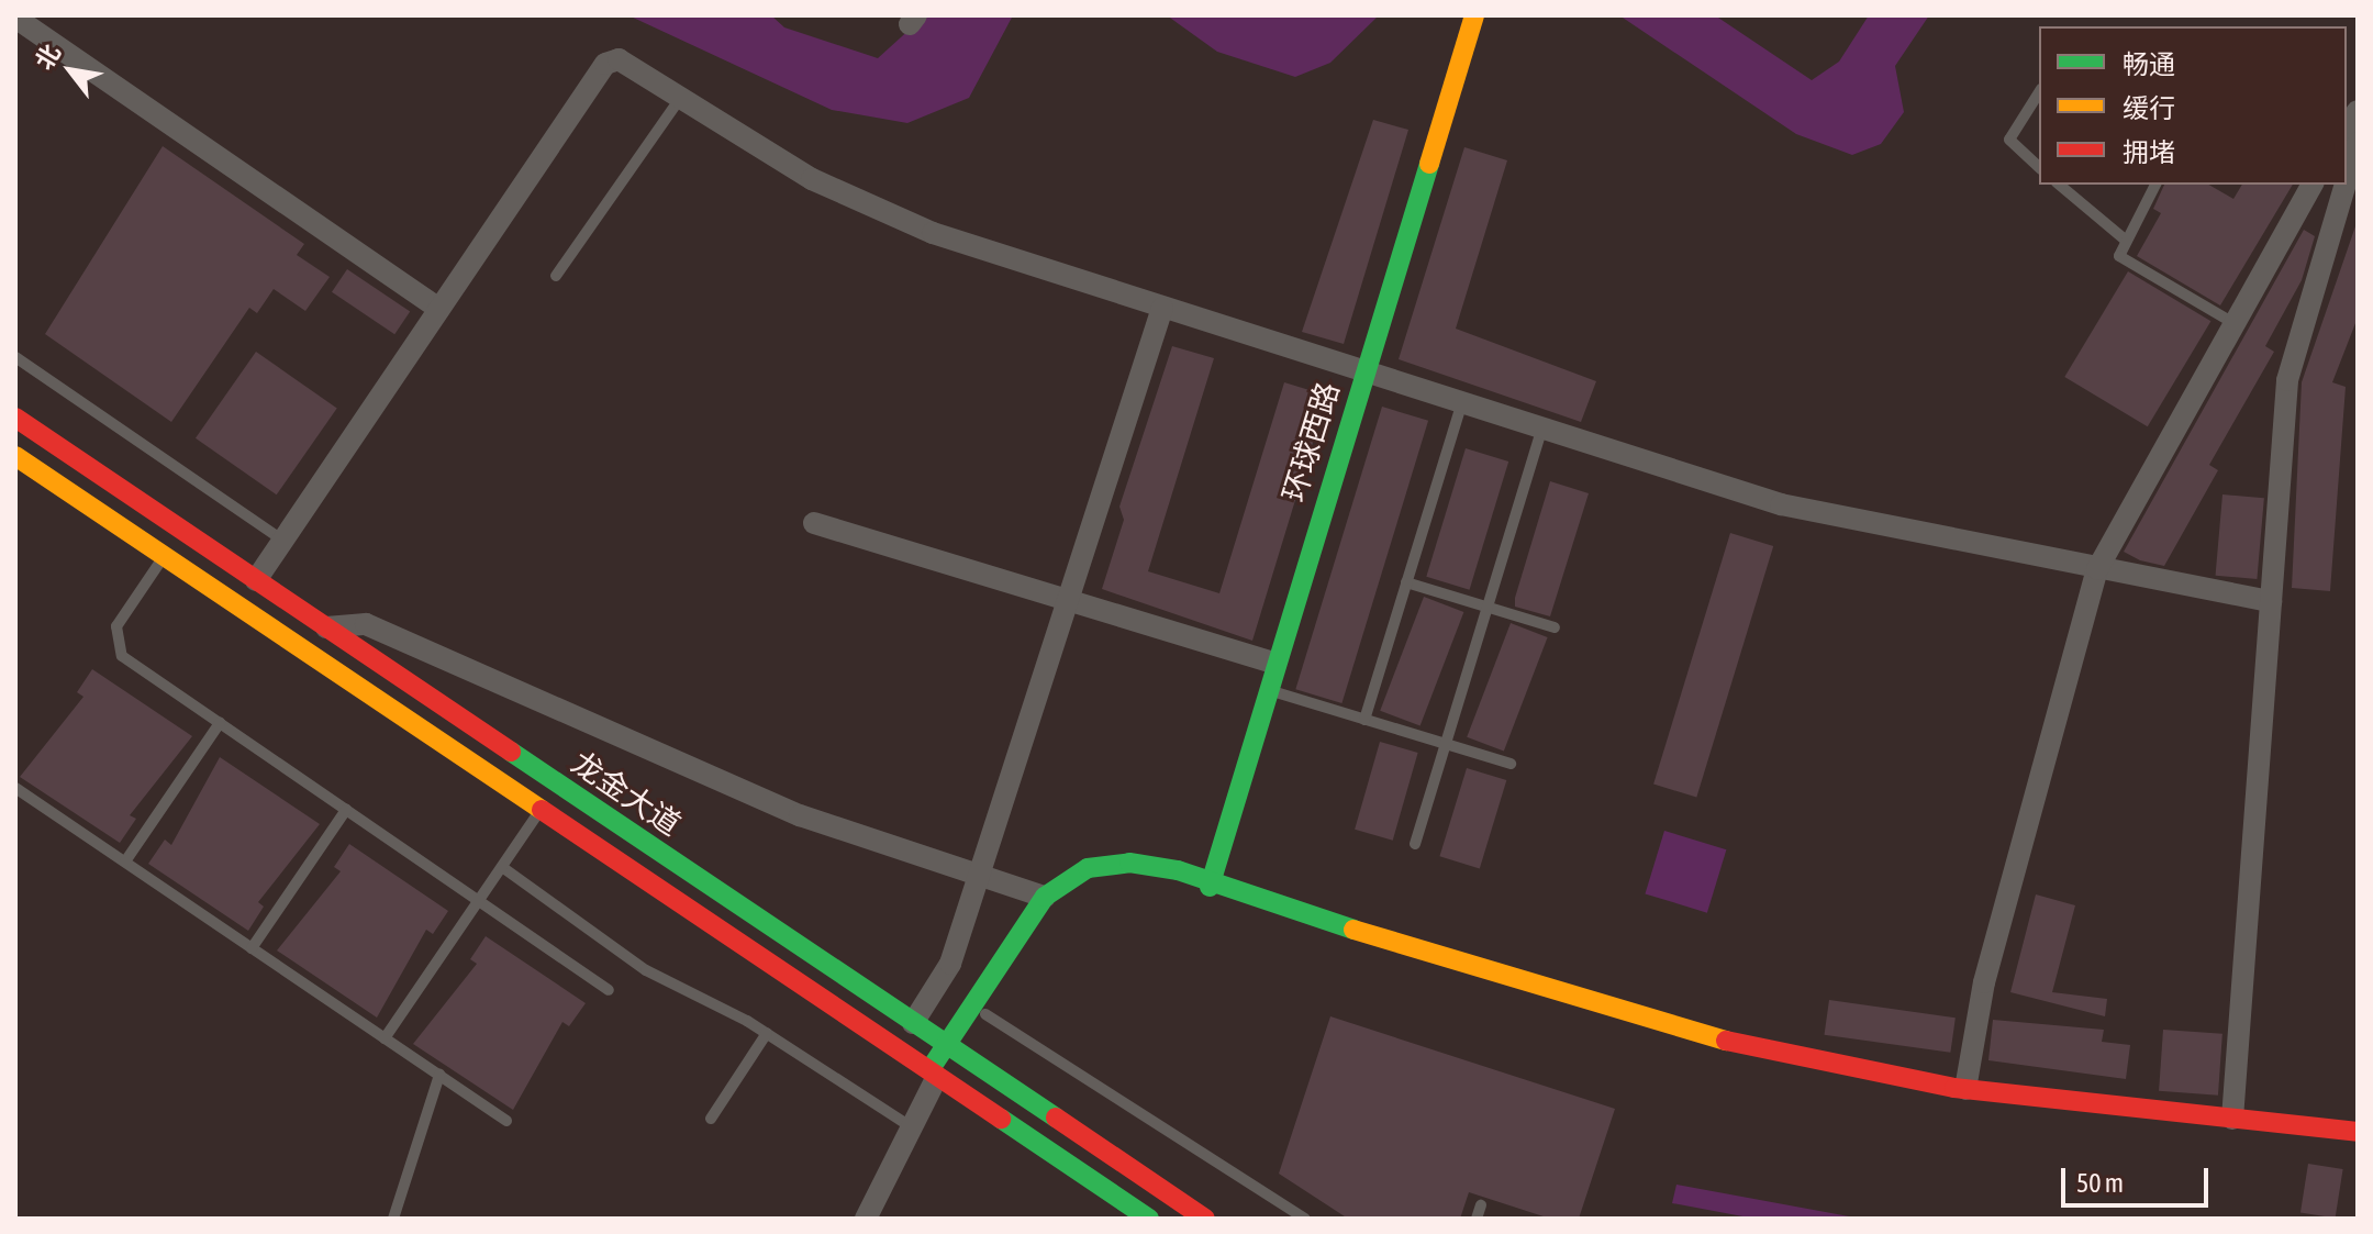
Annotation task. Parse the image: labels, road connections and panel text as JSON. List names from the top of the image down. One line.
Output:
{"streets":{"street":["环球西路","龙金大道"]},"legend":["畅通","缓行","拥堵"],"scale_bar":"50 m","north":"top left"}
